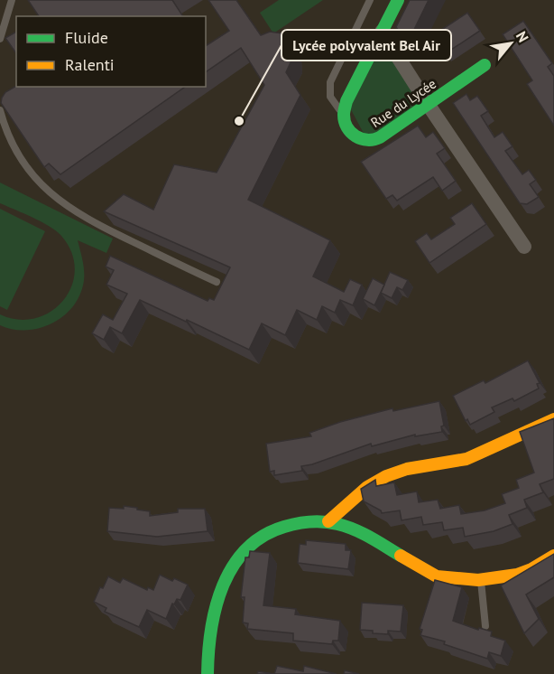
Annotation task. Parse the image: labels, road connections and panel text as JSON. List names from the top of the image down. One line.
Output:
{"streets":{"street":["Rue du Lycée"]},"places":["Lycée polyvalent Bel Air"],"legend":["Fluide","Ralenti"],"north":"top right"}
